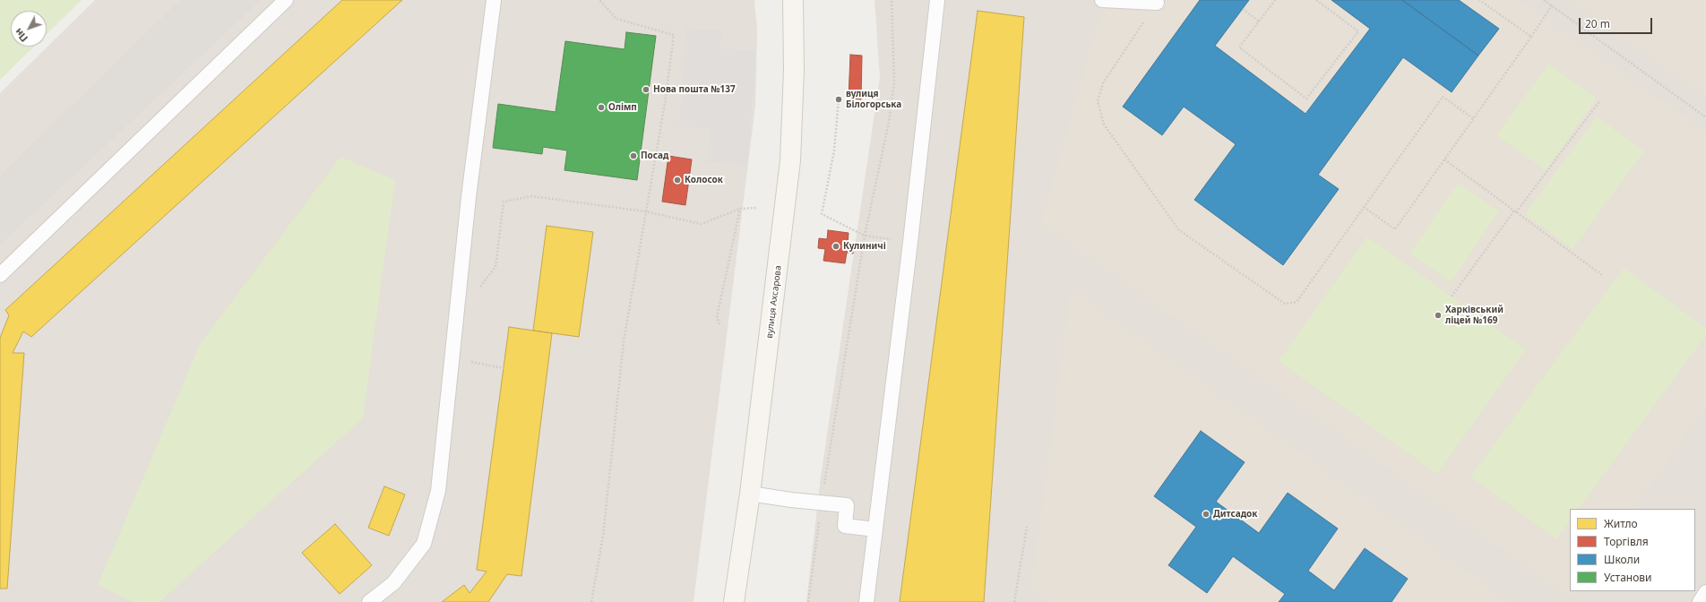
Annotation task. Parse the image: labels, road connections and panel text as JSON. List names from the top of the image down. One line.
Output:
{"streets":{"main road":["вулиця Ахсарова"]},"places":["Нова пошта №137","вулиця Білогорська","Олімп","Посад","Колосок","Кулиничі","Харківський ліцей №169","Дитсадок"],"legend":["Житло","Торгівля","Школи","Установи"],"scale_bar":"20 m","north":"bottom left"}
